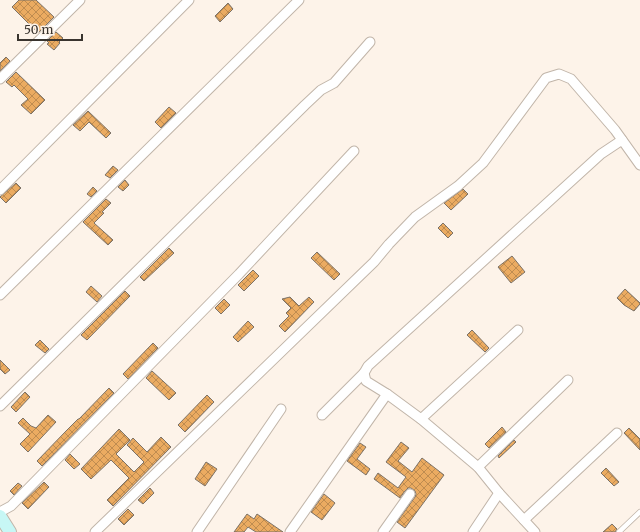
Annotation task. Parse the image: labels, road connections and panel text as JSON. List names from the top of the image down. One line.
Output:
{"scale_bar":"50 m"}
